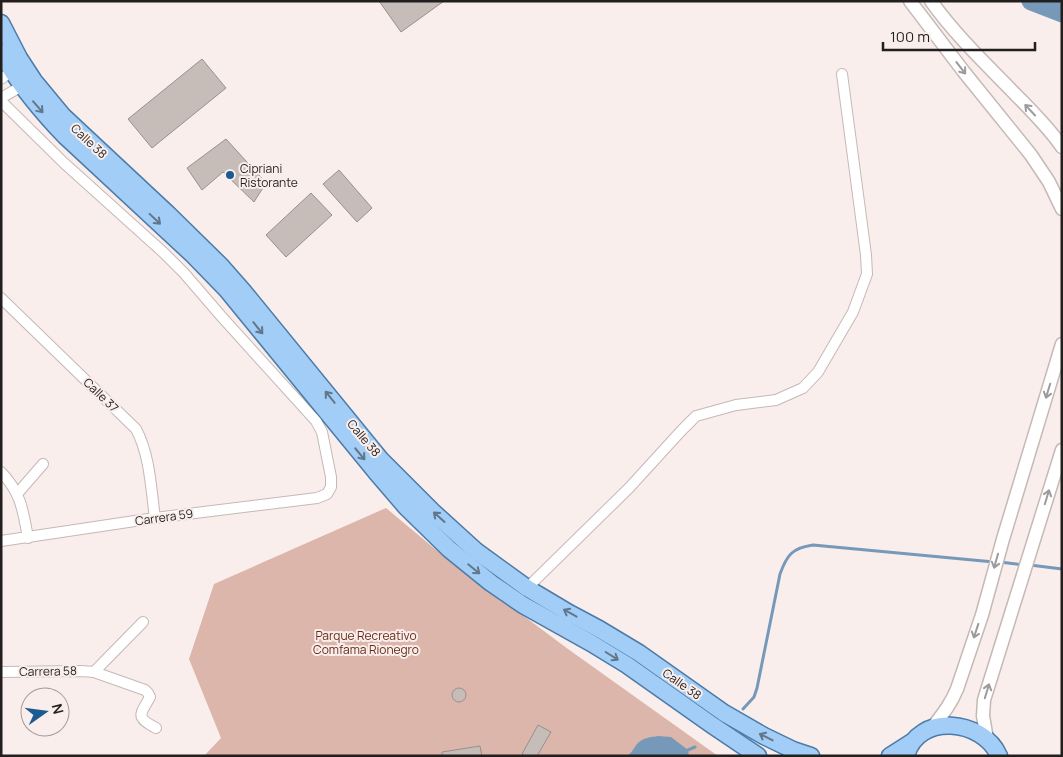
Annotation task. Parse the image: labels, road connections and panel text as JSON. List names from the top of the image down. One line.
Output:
{"streets":{"main road":["Calle 38"],"street":["Calle 37","Carrera 59","Carrera 58"]},"crossings":[["Calle 37","Carrera 59"]],"parks":["Parque Recreativo Comfama Rionegro"],"places":["Cipriani Ristorante"],"scale_bar":"100 m","north":"right"}
